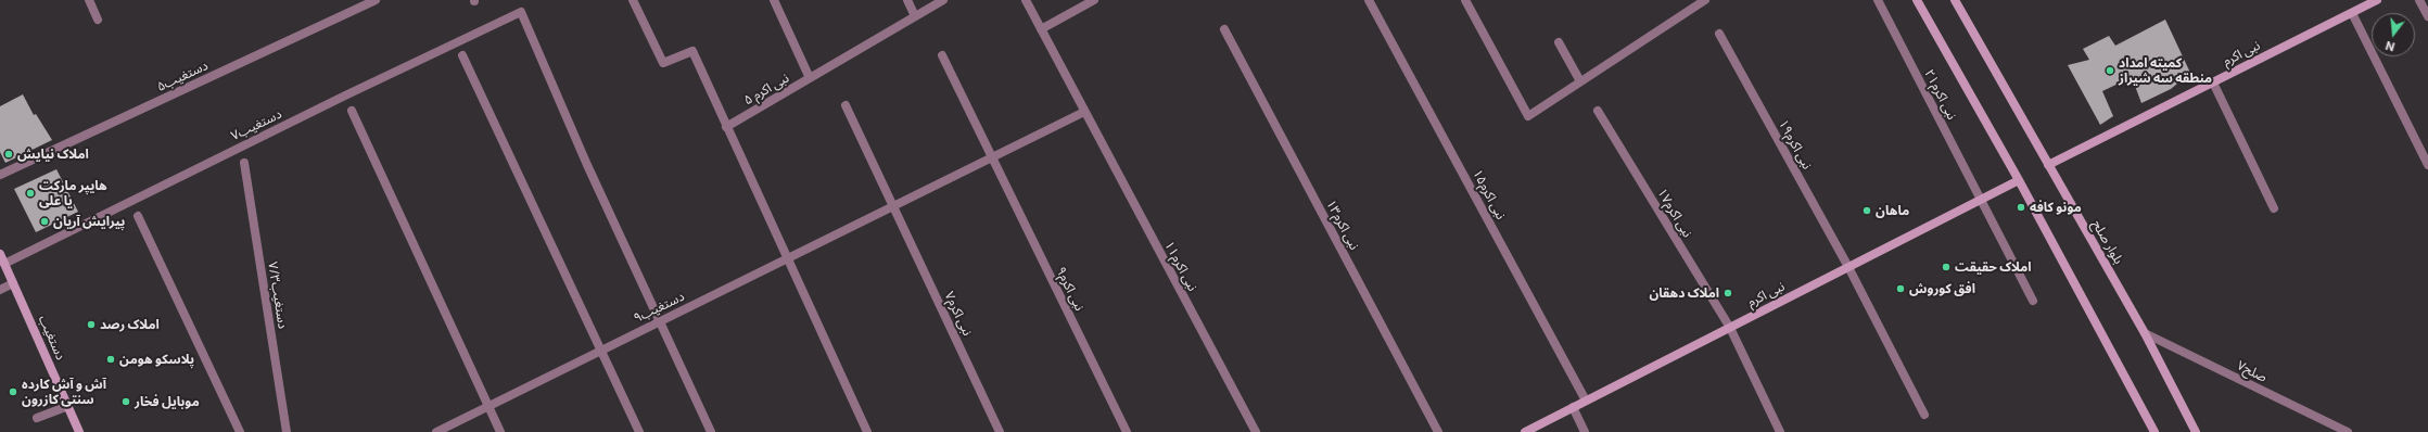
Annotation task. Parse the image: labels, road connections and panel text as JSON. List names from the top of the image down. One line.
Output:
{"streets":{"street":["نبی اکرم","دستغیب۵","نبی اکرم ۵","نبی اکرم۲۱","دستغیب۷","نبی اکرم۱۹","نبی اکرم۱۵","نبی اکرم۱۷","نبی اکرم۱۳","بلوار صلح","نبی اکرم۱۱","نبی اکرم۹","دستغیب۷/۳","دستغیب۹","نبی اکرم۷","دستغیب","صلح۷"]},"crossings":[["نبی اکرم","نبی اکرم۲۱"],["نبی اکرم","نبی اکرم۱۹"],["نبی اکرم","نبی اکرم۱۵"],["نبی اکرم","نبی اکرم۱۷"],["نبی اکرم","بلوار صلح"],["دستغیب۷","دستغیب۹"],["دستغیب۷","دستغیب"],["بلوار صلح","صلح۷"],["نبی اکرم۹","دستغیب۹"],["دستغیب۹","نبی اکرم۷"]],"places":["کمیته امداد منطقه سه شیراز","املاک نیایش","هایپر مارکت یا علی","مونو کافه","ماهان","پیرایش آریان","املاک حقیقت","افق کوروش","املاک دهقان","املاک رصد","پلاسکو هومن","آش و آش کارده سنتی کازرون","موبایل فخار"],"north":"bottom"}
